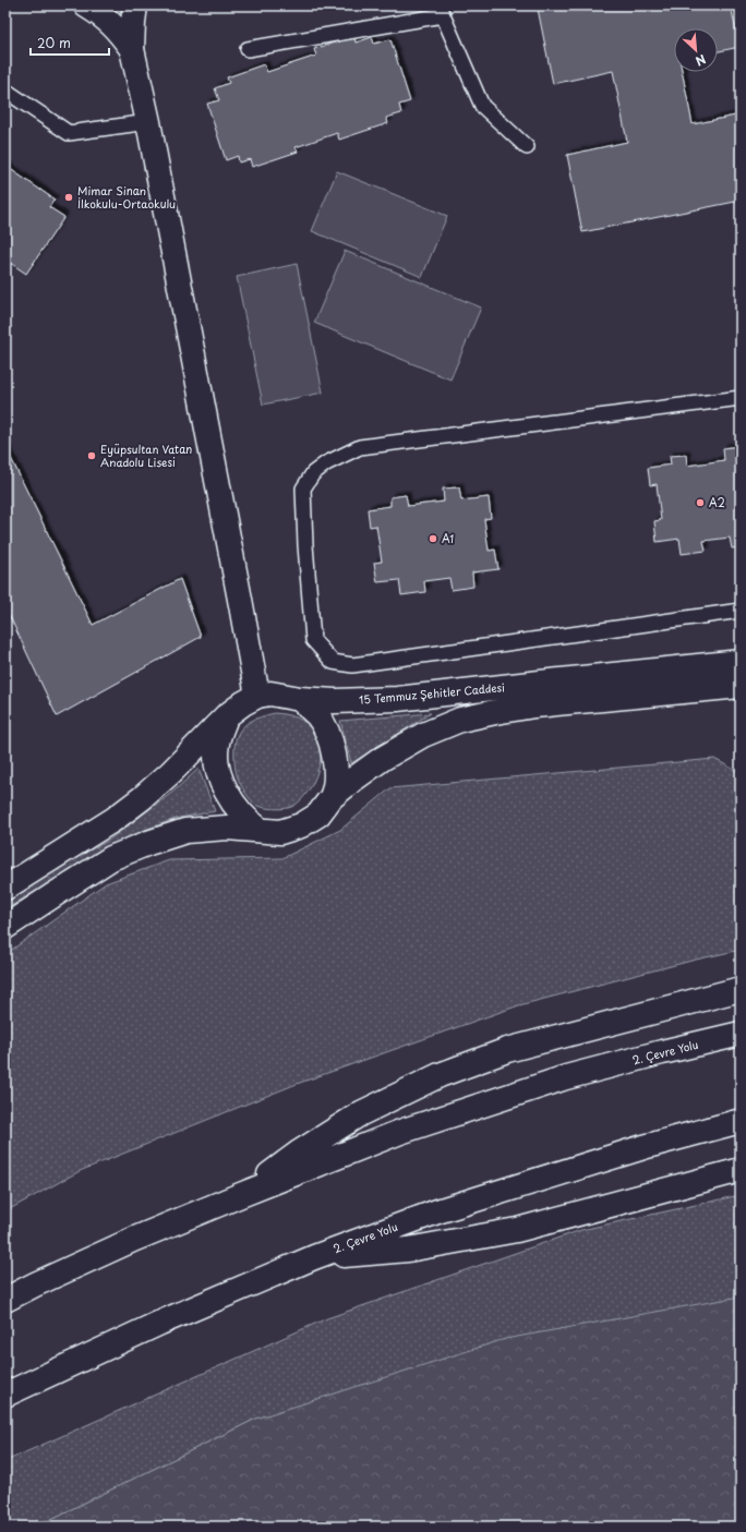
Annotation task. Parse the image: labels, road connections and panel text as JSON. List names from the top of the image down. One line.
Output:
{"streets":{"main road":["15 Temmuz Şehitler Caddesi","2. Çevre Yolu"]},"places":["Mimar Sinan İlkokulu-Ortaokulu","Eyüpsultan Vatan Anadolu Lisesi","A2","A1"],"scale_bar":"20 m","north":"bottom right"}
